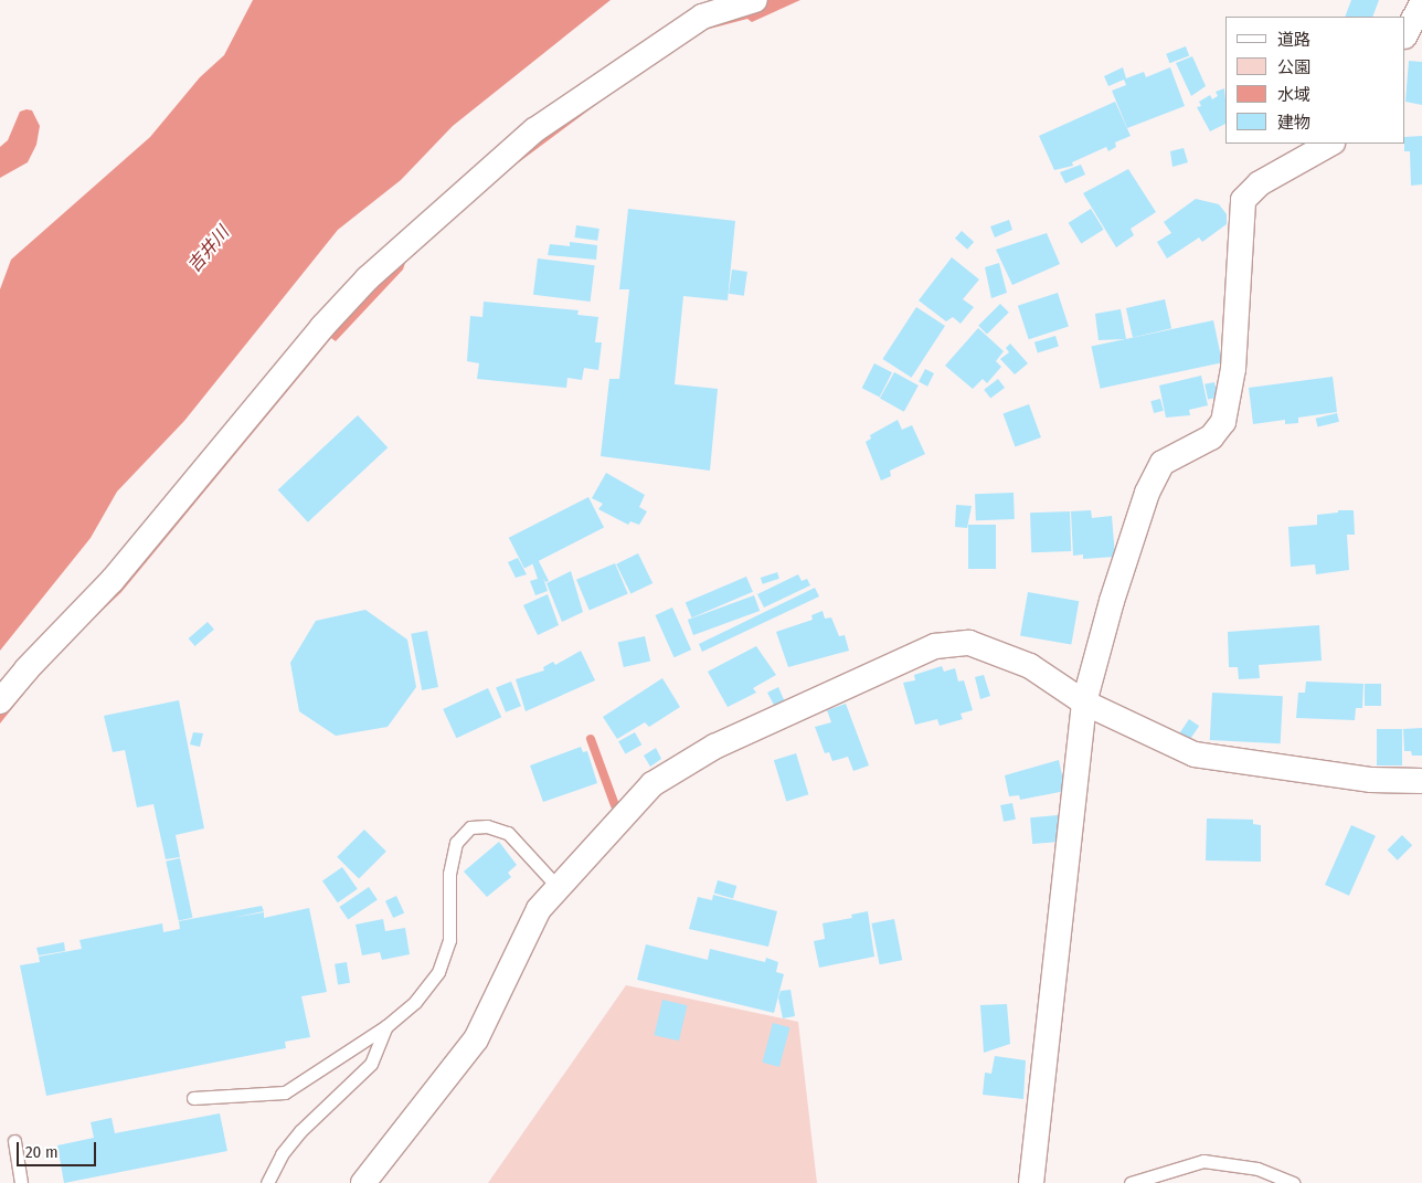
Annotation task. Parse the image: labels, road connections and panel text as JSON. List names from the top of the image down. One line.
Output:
{"water":["吉井川"],"legend":["道路","公園","水域","建物"],"scale_bar":"20 m"}
